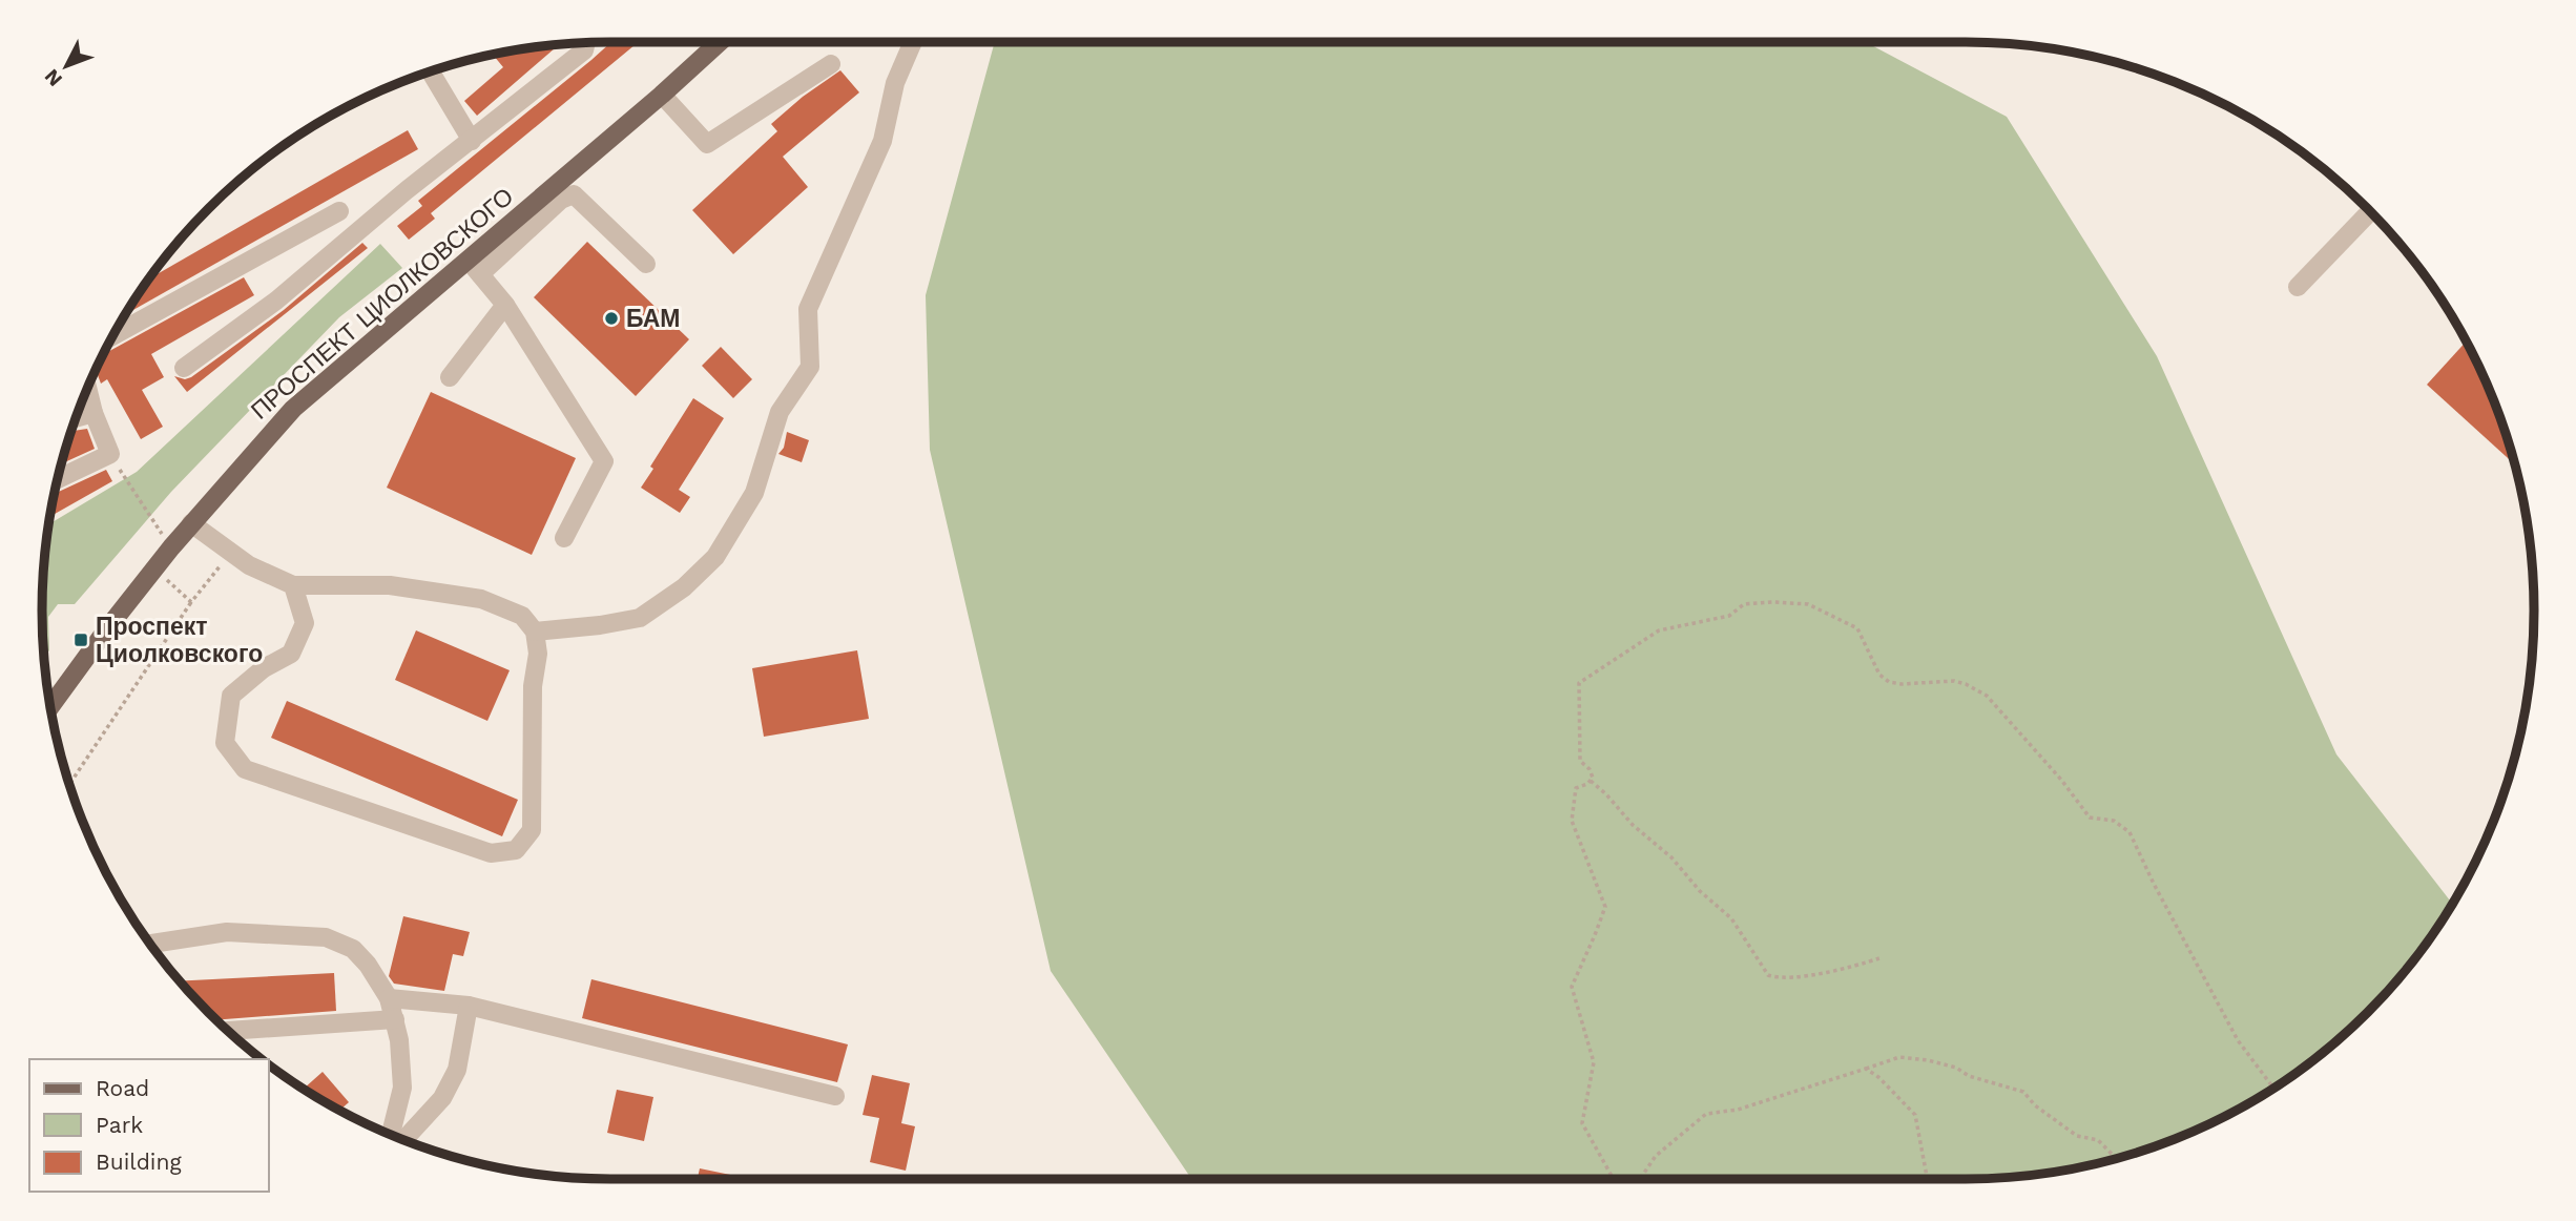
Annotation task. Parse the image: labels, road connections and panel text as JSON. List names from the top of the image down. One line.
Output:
{"streets":{"main road":["ПРОСПЕКТ ЦИОЛКОВСКОГО"]},"places":{"other":["БАМ"],"transit":["Проспект Циолковского"]},"legend":["Road","Park","Building"],"north":"bottom left"}
